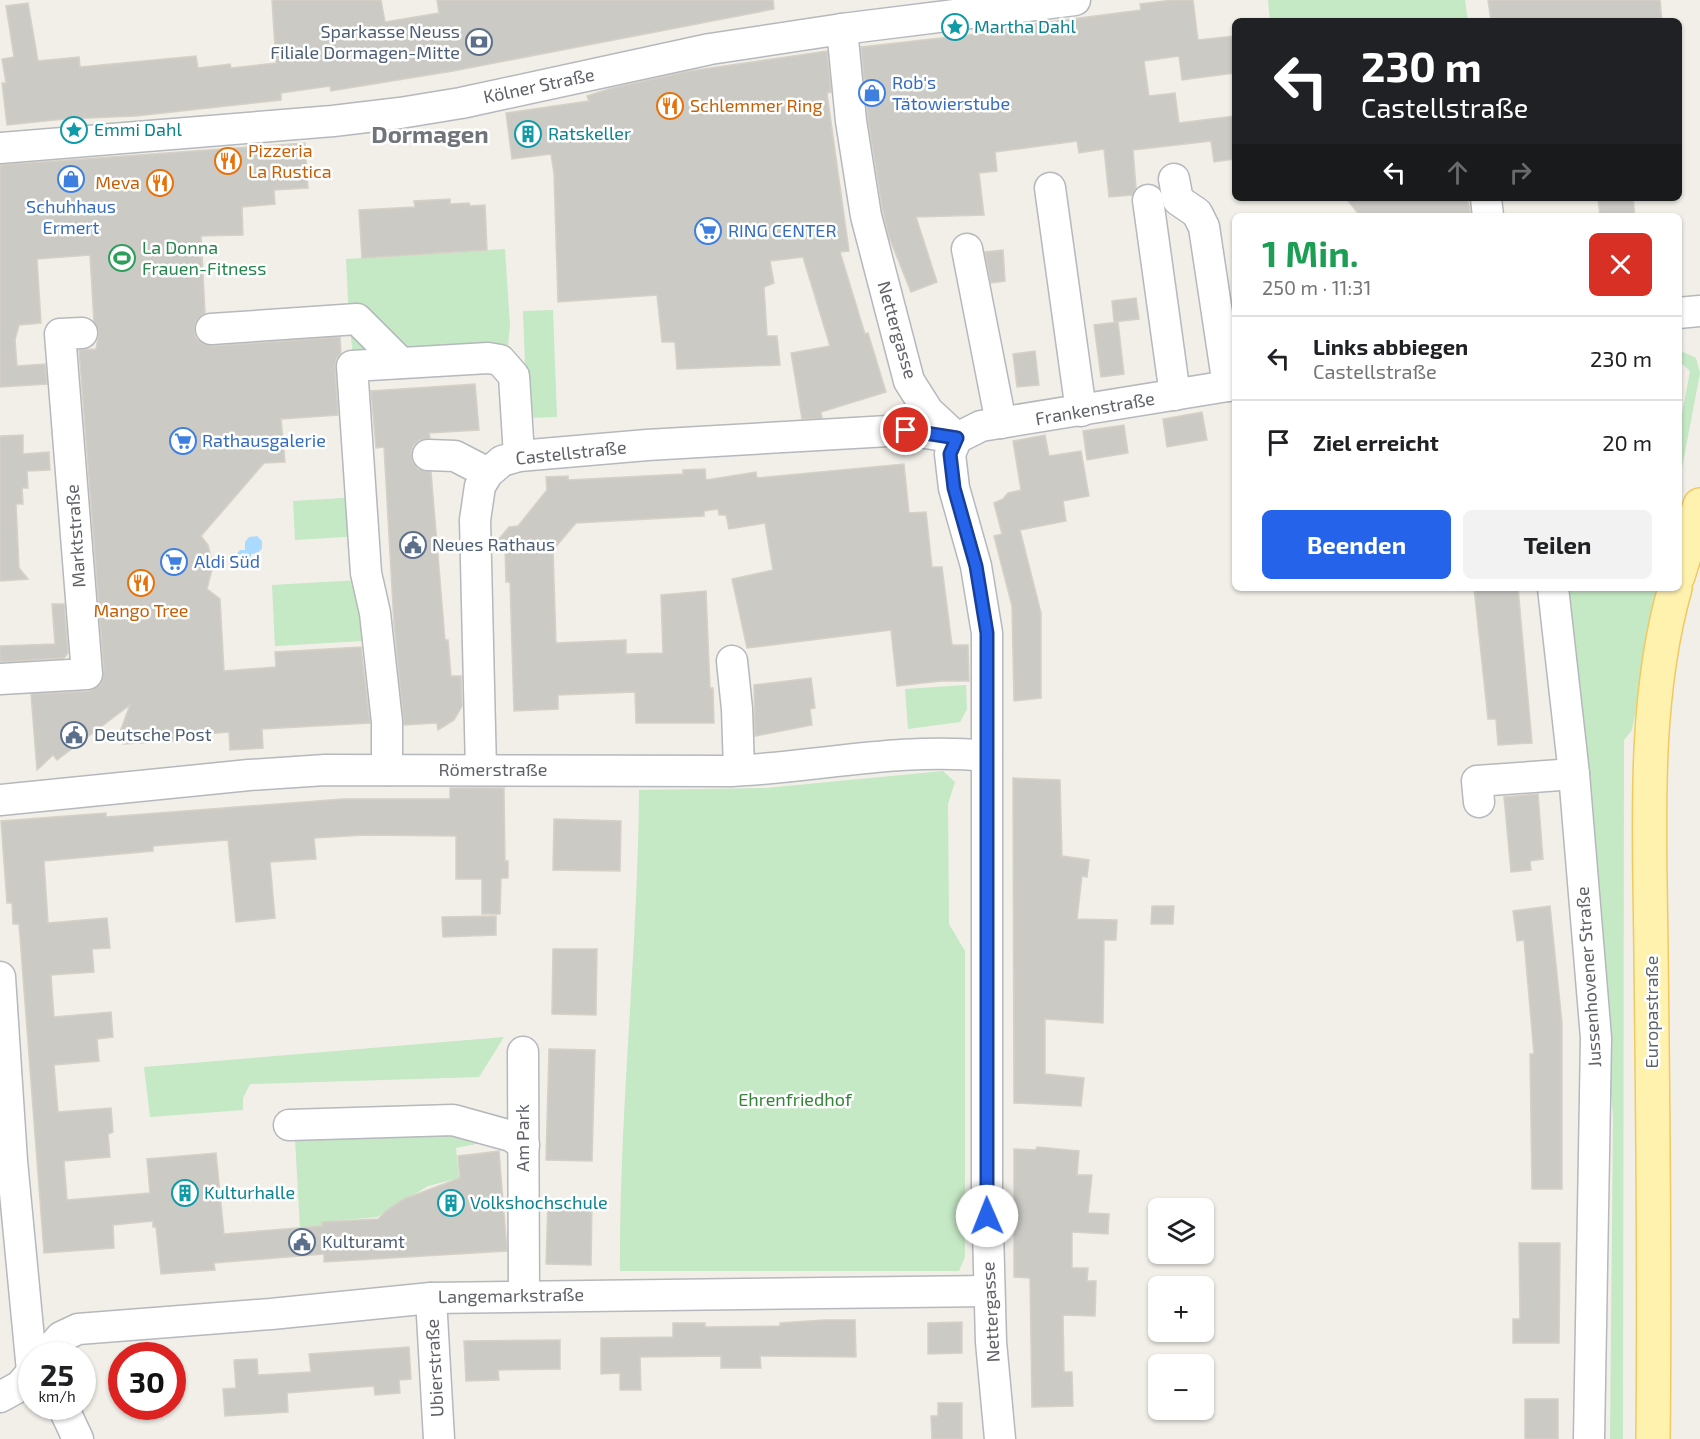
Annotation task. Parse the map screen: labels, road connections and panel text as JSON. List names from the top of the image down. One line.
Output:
{"streets":{"main road":["Europastraße"],"street":["Kölner Straße","Nettergasse","Frankenstraße","Castellstraße","Marktstraße","Römerstraße","Jussenhovener Straße","Am Park","Langemarkstraße","Ubierstraße"]},"crossings":[["Kölner Straße","Nettergasse"],["Nettergasse","Frankenstraße"],["Nettergasse","Castellstraße"],["Nettergasse","Römerstraße"],["Nettergasse","Langemarkstraße"],["Frankenstraße","Castellstraße"],["Am Park","Langemarkstraße"],["Langemarkstraße","Ubierstraße"]],"districts":["Dormagen"],"parks":["Ehrenfriedhof"],"places":{"place":["Martha Dahl","Emmi Dahl"],"bank":["Sparkasse Neuss Filiale Dormagen-Mitte"],"shop":["Rob's Tätowierstube","Schuhhaus Ermert"],"restaurant":["Schlemmer Ring","Pizzeria La Rustica","Meva","Mango Tree"],"building":["Ratskeller","Kulturhalle","Volkshochschule"],"supermarket":["RING CENTER","Rathausgalerie","Aldi Süd"],"sports":["La Donna Frauen-Fitness"],"public building":["Neues Rathaus","Deutsche Post","Kulturamt"]},"page":{"turn":["230 m","Castellstraße"],"heading":["1 Min.","250 m · 11:31"],"list":[{"name":"Links abbiegen","note":"Castellstraße","value":"230 m"},{"name":"Ziel erreicht","value":"20 m"}],"buttons":["Beenden","Teilen"],"map_buttons":["+","−"],"speed":"25 km/h","limit":"30"}}
